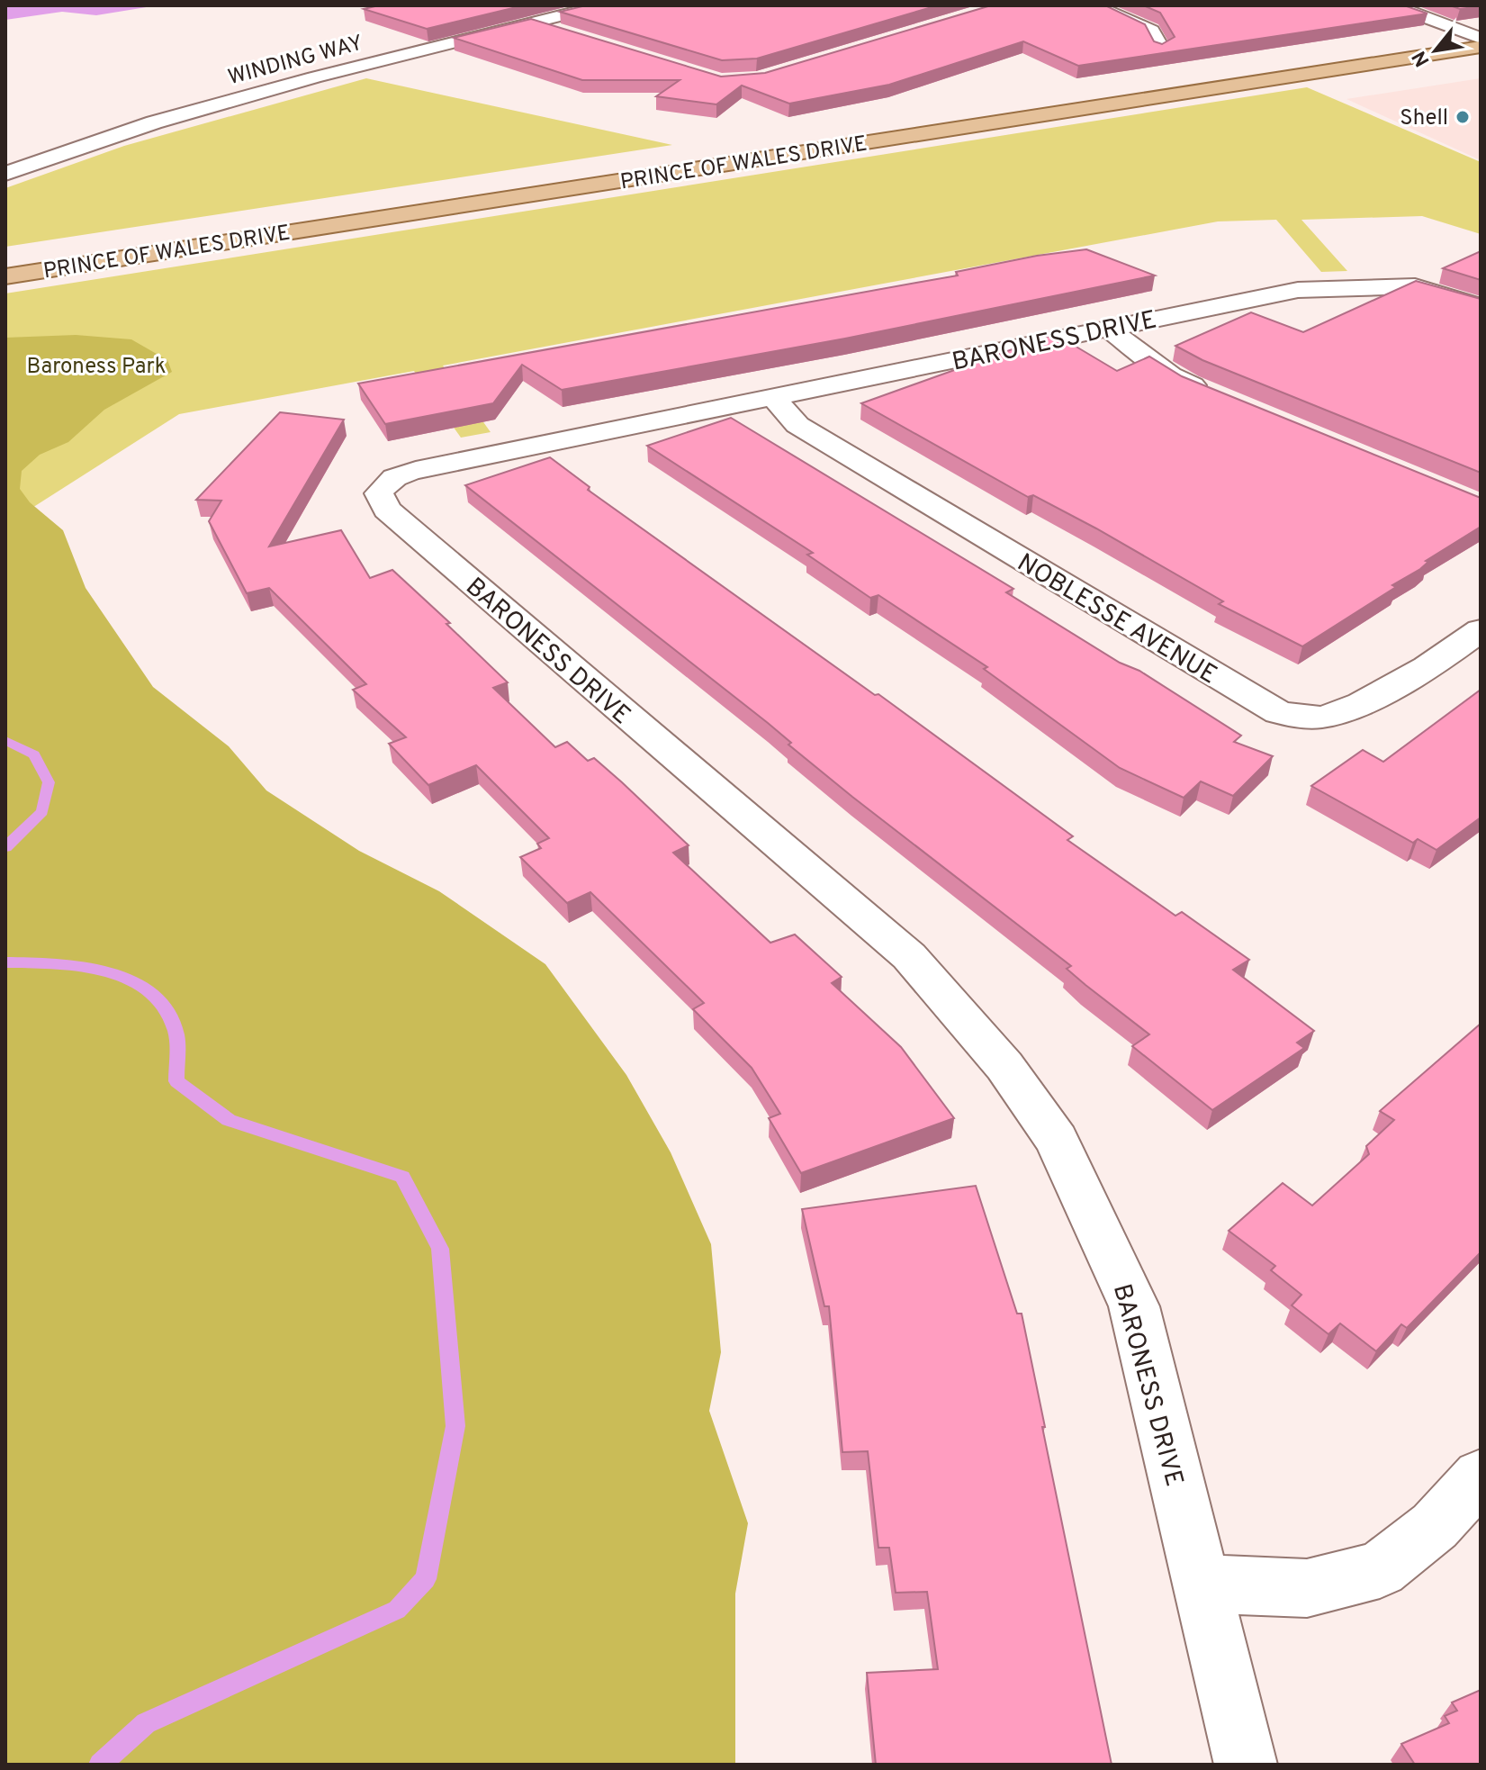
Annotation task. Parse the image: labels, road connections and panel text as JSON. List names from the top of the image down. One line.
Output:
{"streets":{"main road":["PRINCE OF WALES DRIVE"],"street":["WINDING WAY","BARONESS DRIVE","NOBLESSE AVENUE"]},"crossings":[["BARONESS DRIVE","NOBLESSE AVENUE"]],"parks":["Baroness Park"],"places":["Shell"],"north":"bottom left"}
